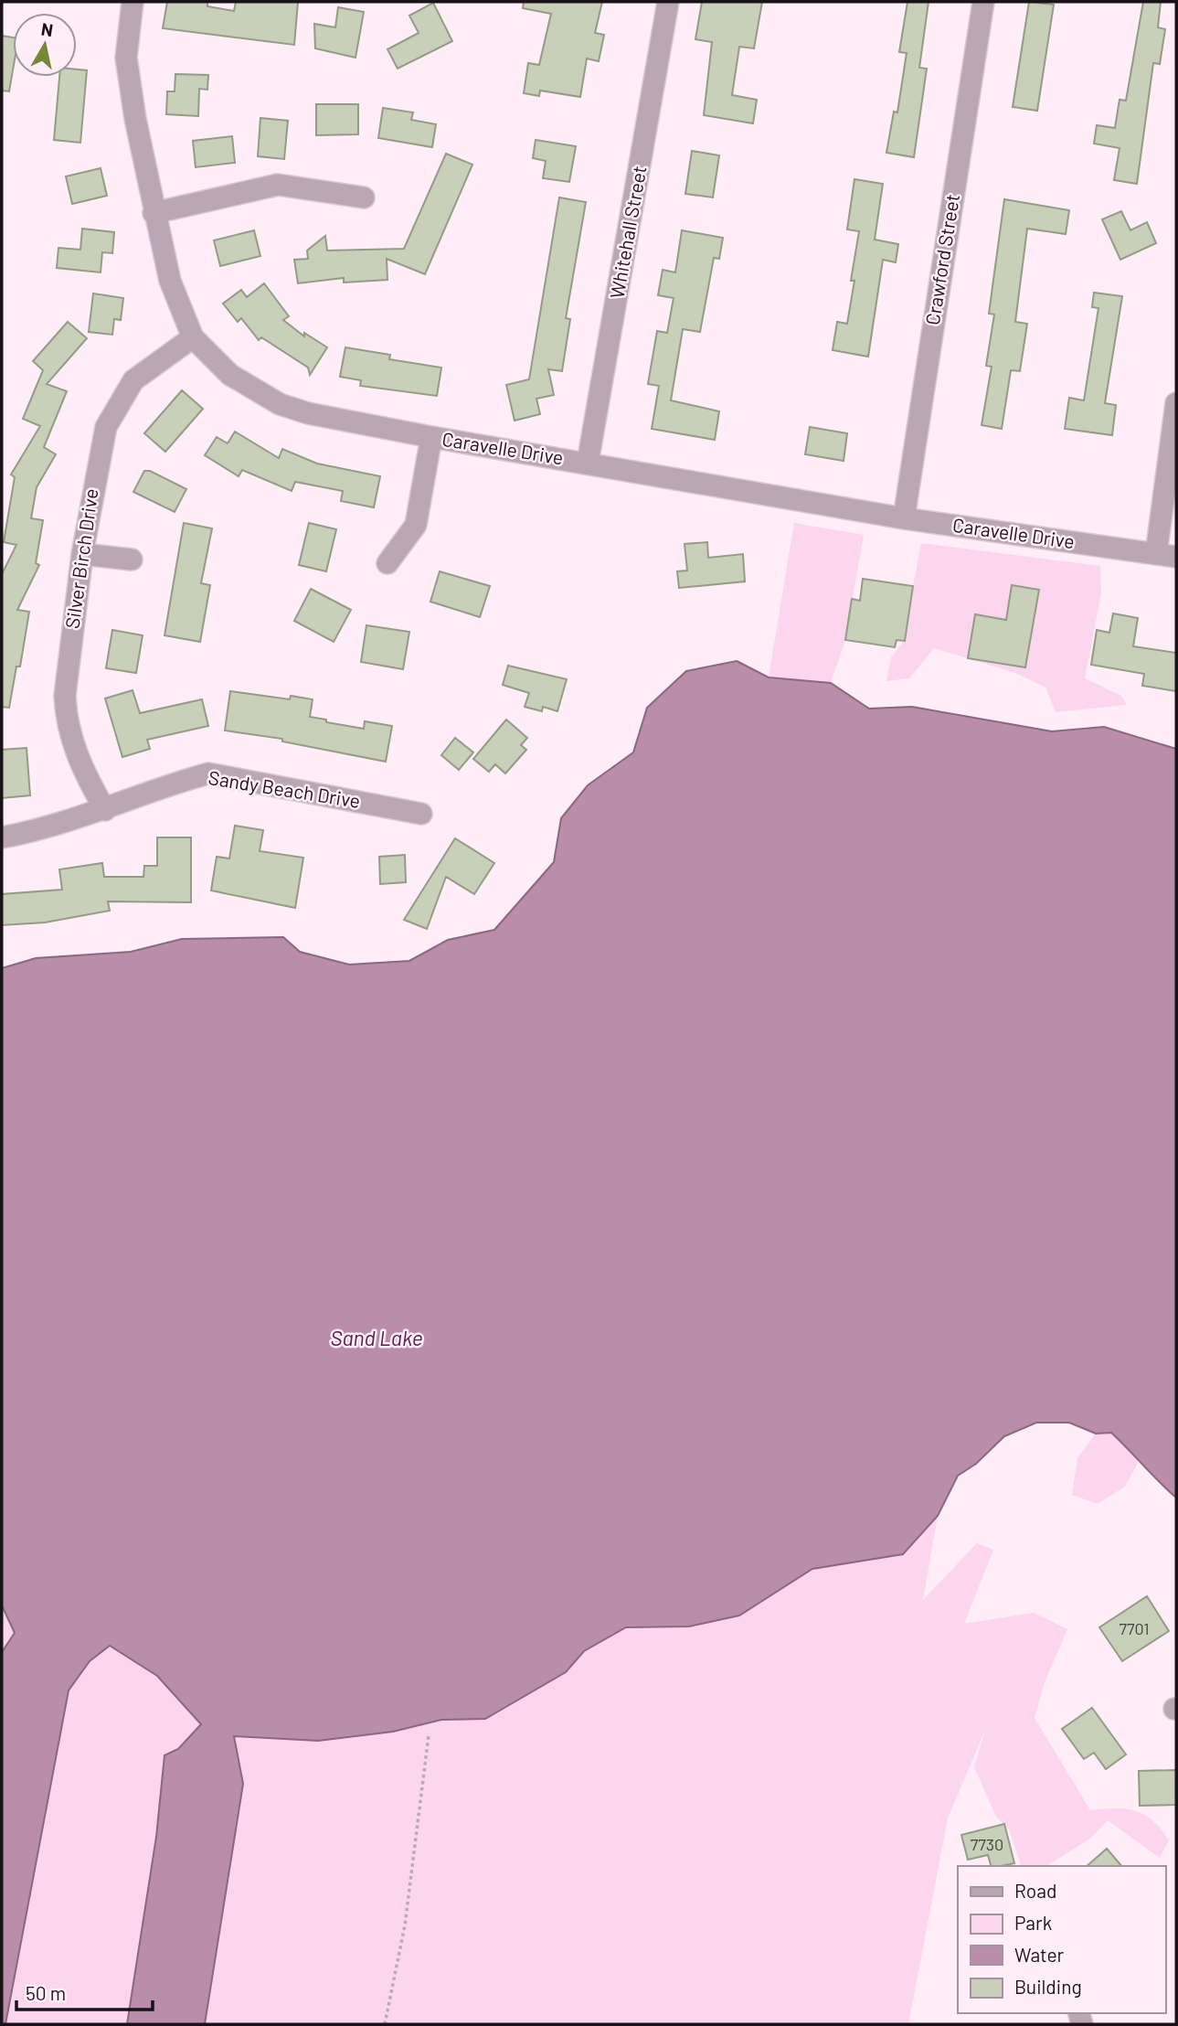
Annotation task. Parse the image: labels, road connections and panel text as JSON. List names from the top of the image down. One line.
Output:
{"streets":{"street":["Whitehall Street","Crawford Street","Caravelle Drive","Silver Birch Drive","Sandy Beach Drive"]},"crossings":[["Whitehall Street","Caravelle Drive"],["Crawford Street","Caravelle Drive"],["Caravelle Drive","Silver Birch Drive"],["Silver Birch Drive","Sandy Beach Drive"]],"water":["Sand Lake"],"house_numbers":["7701","7730"],"legend":["Road","Park","Water","Building"],"scale_bar":"50 m","north":"top"}
